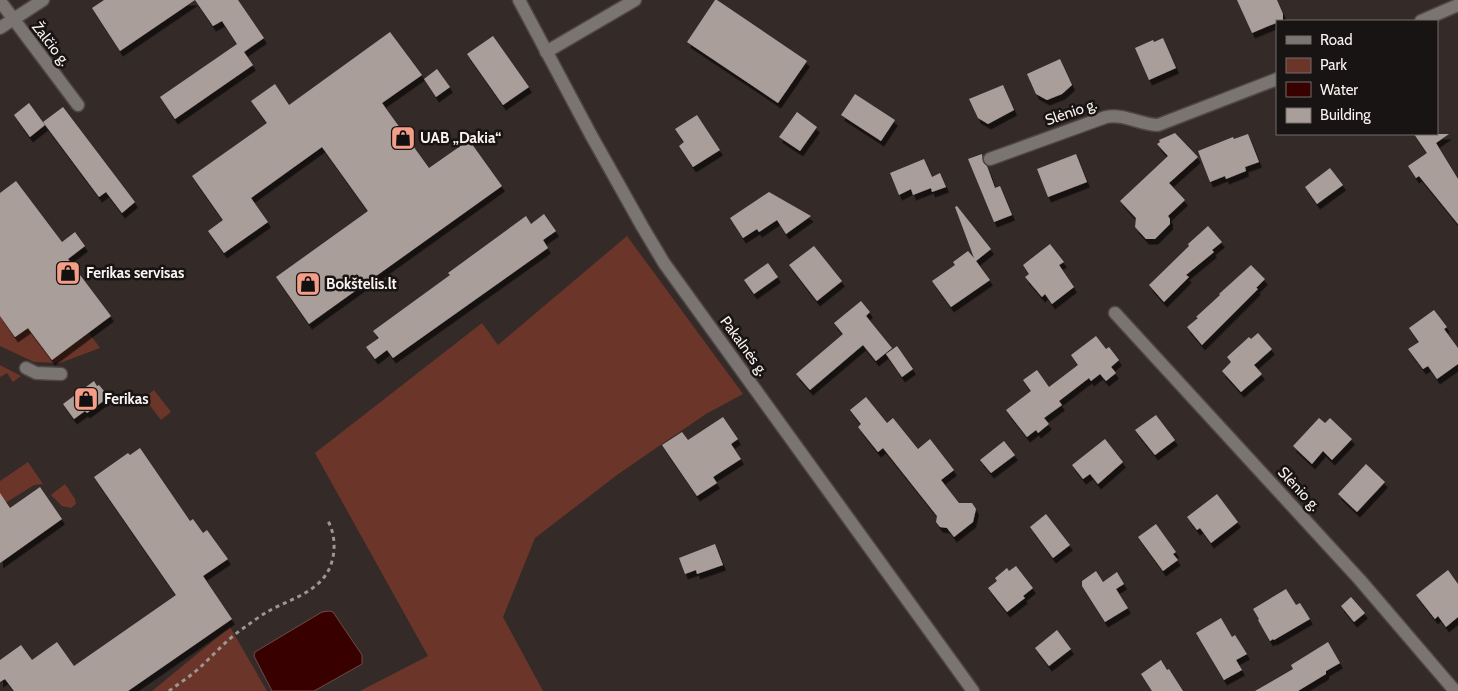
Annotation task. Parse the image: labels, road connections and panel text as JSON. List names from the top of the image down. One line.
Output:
{"streets":{"street":["Žalčio g.","Slėnio g.","Pakalnės g."]},"places":{"shop":["UAB „Dakia“","Ferikas servisas","Bokštelis.lt","Ferikas"]},"legend":["Road","Park","Water","Building"]}
